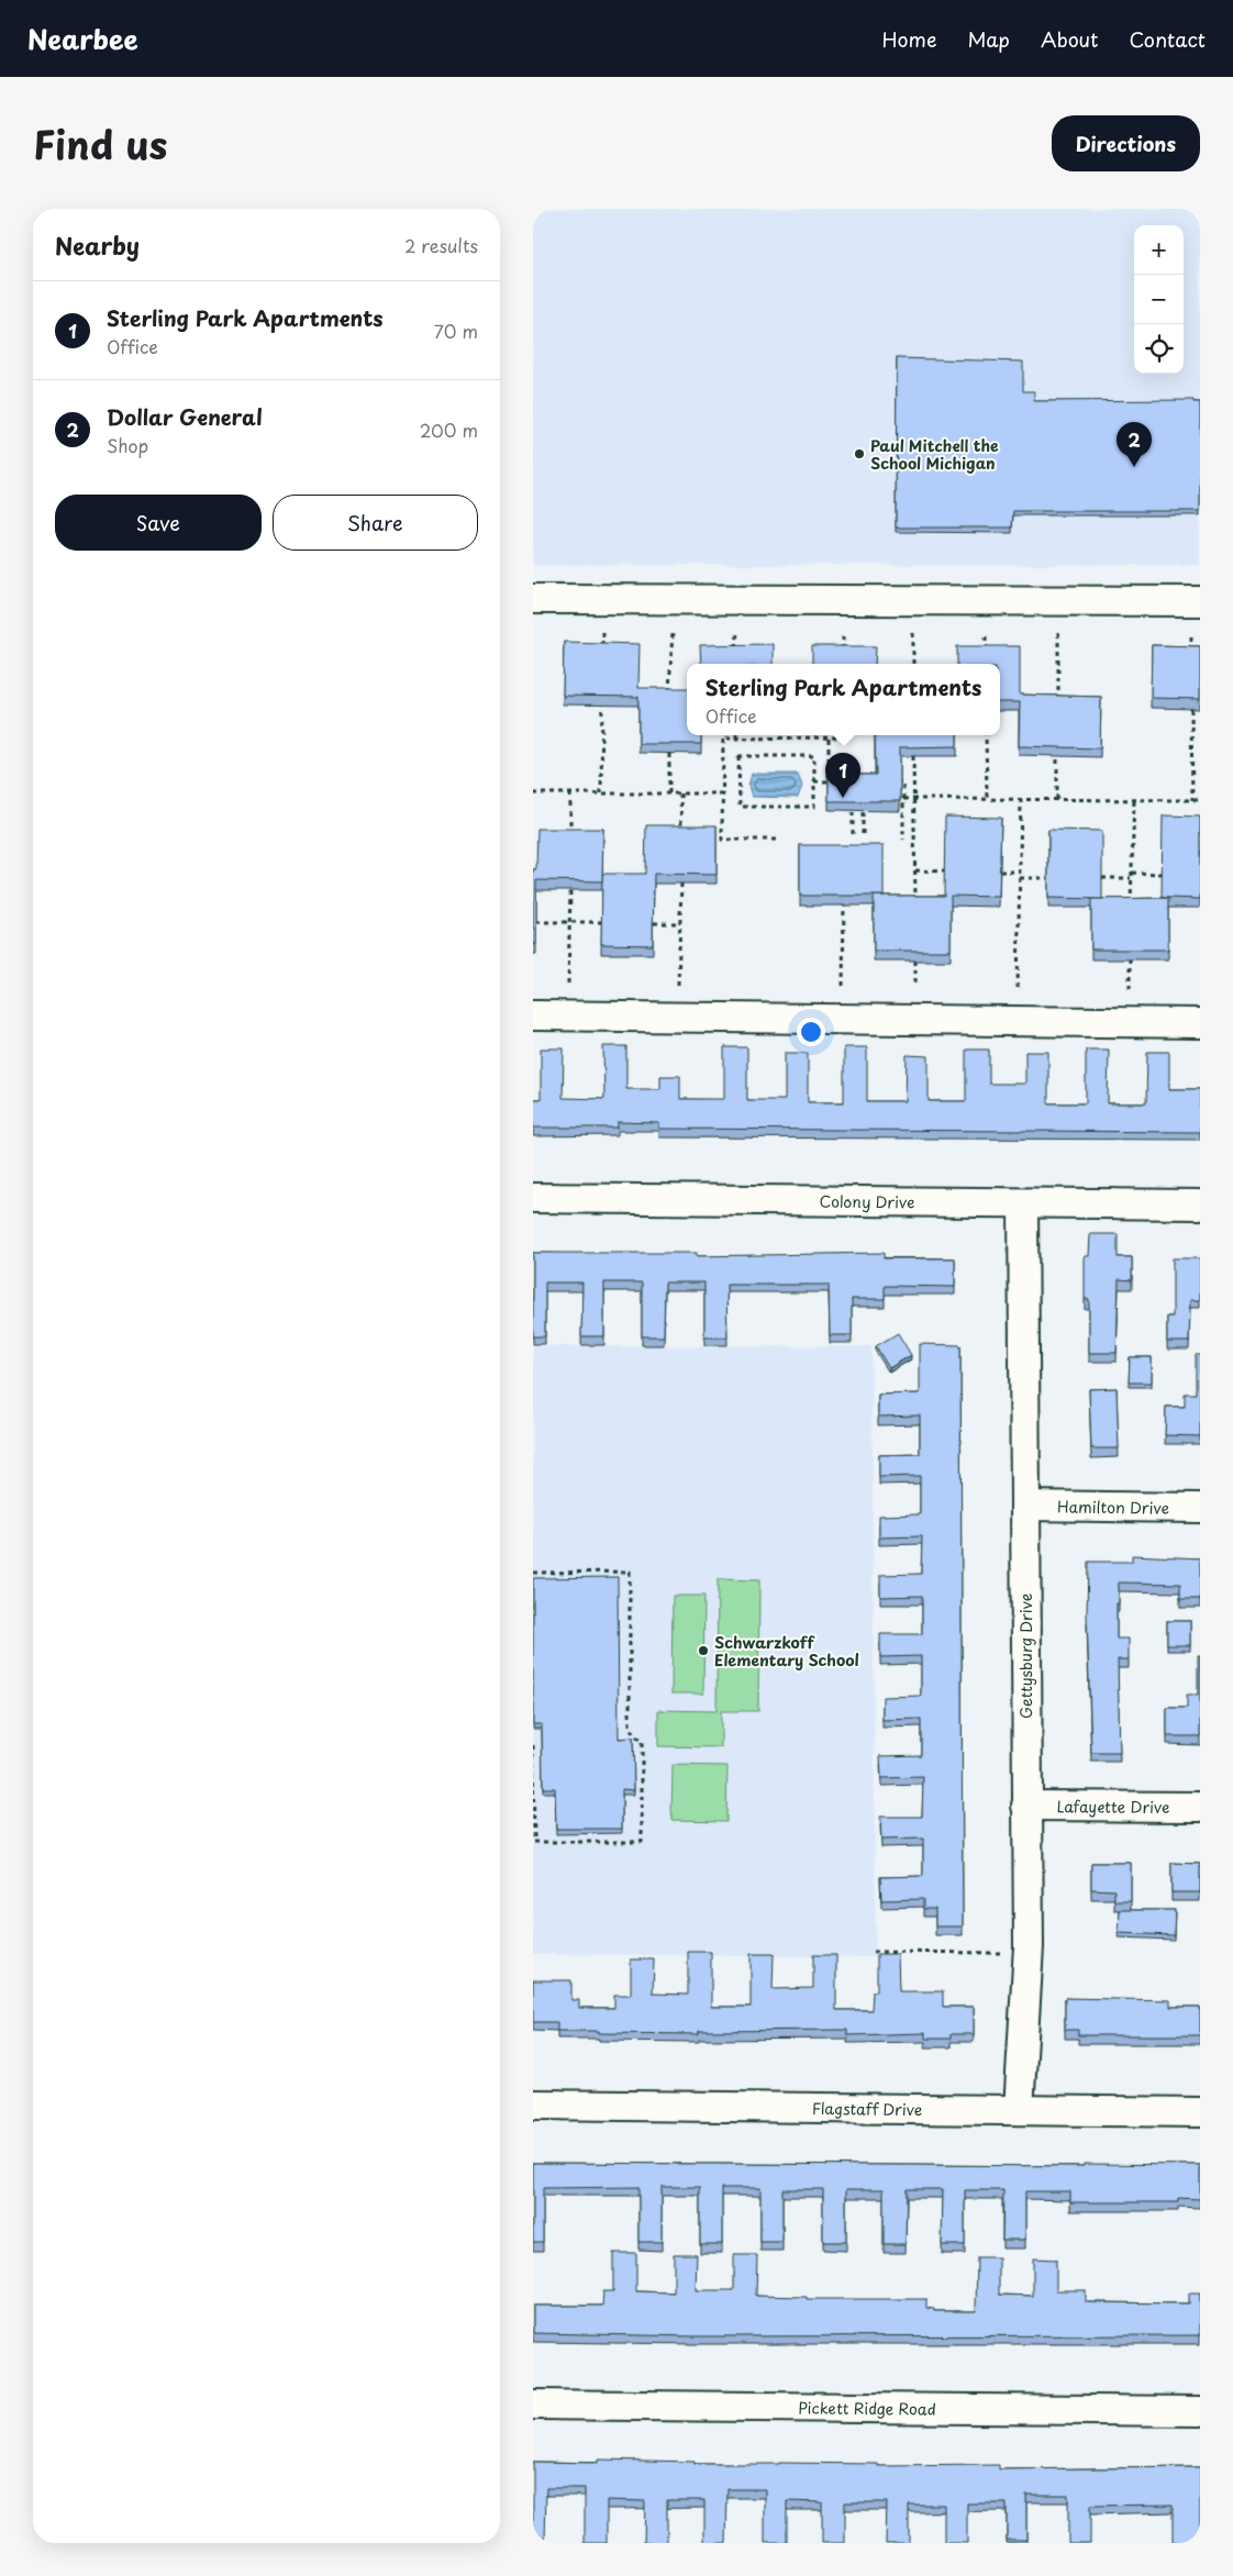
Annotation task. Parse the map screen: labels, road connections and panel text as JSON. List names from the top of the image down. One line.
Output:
{"streets":{"street":["Colony Drive","Hamilton Drive","Gettysburg Drive","Lafayette Drive","Flagstaff Drive","Pickett Ridge Road"]},"crossings":[["Colony Drive","Gettysburg Drive"],["Hamilton Drive","Gettysburg Drive"],["Gettysburg Drive","Lafayette Drive"],["Gettysburg Drive","Flagstaff Drive"]],"places":["Paul Mitchell the School Michigan","Schwarzkoff Elementary School"],"page":{"header":"Nearbee","nav":["Home","Map","About","Contact"],"title":"Find us","buttons":["Directions",["Save","Share"]],"heading":["Nearby","2 results"],"map_buttons":["+","−"],"list":[{"mark":"1","name":"Sterling Park Apartments","note":"Office","value":"70 m"},{"mark":"2","name":"Dollar General","note":"Shop","value":"200 m"}],"pins":["2","1"],"popup":["Sterling Park Apartments","Office"]}}
